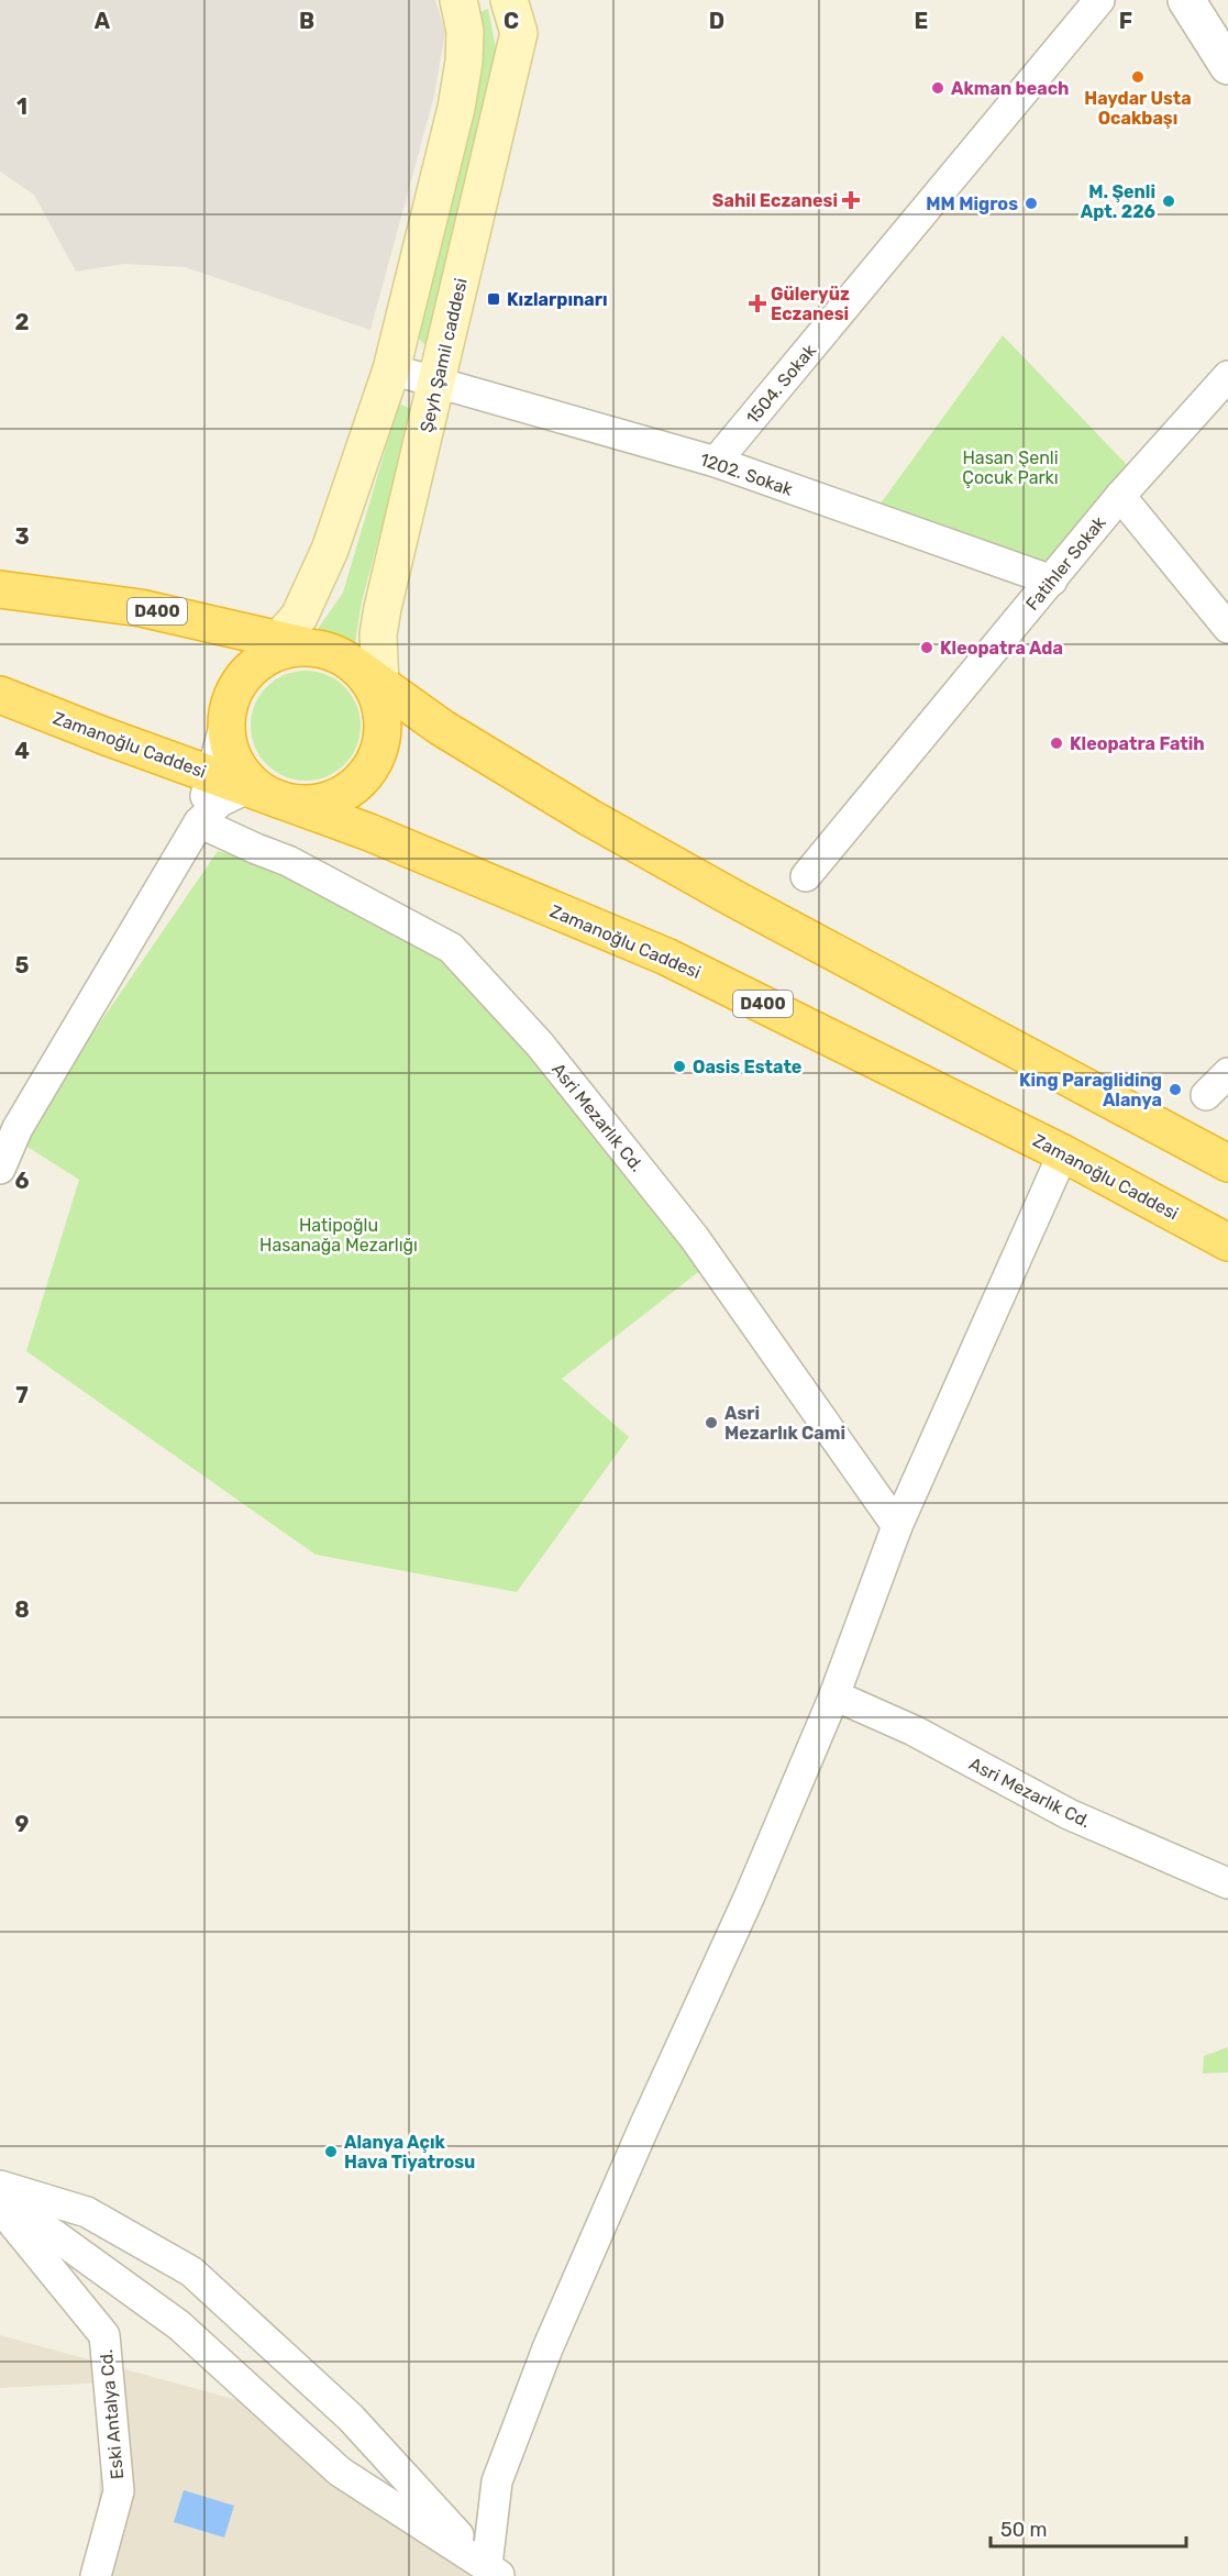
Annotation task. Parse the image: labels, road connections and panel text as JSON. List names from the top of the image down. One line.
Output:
{"streets":{"highway":["D400","Zamanoğlu Caddesi"],"main road":["Şeyh Şamil caddesi"],"street":["1504. Sokak","1202. Sokak","Fatihler Sokak","Asri Mezarlık Cd.","Eski Antalya Cd."]},"crossings":[["Şeyh Şamil caddesi","1202. Sokak"],["Şeyh Şamil caddesi","D400"],["Şeyh Şamil caddesi","Zamanoğlu Caddesi"],["1504. Sokak","1202. Sokak"],["1202. Sokak","Fatihler Sokak"],["D400","Zamanoğlu Caddesi"]],"parks":["Hasan Şenli Çocuk Parkı","Hatipoğlu Hasanağa Mezarlığı"],"places":{"other":["Haydar Usta Ocakbaşı","Akman beach","M. Şenli Apt. 226","MM Migros","Kleopatra Ada","Kleopatra Fatih","Oasis Estate","King Paragliding Alanya","Asri Mezarlık Cami","Alanya Açık Hava Tiyatrosu"],"health":["Sahil Eczanesi","Güleryüz Eczanesi"],"transit":["Kızlarpınarı"]},"scale_bar":"50 m","grid":{"columns":["A","B","C","D","E","F"],"rows":["1","2","3","4","5","6","7","8","9"]}}
